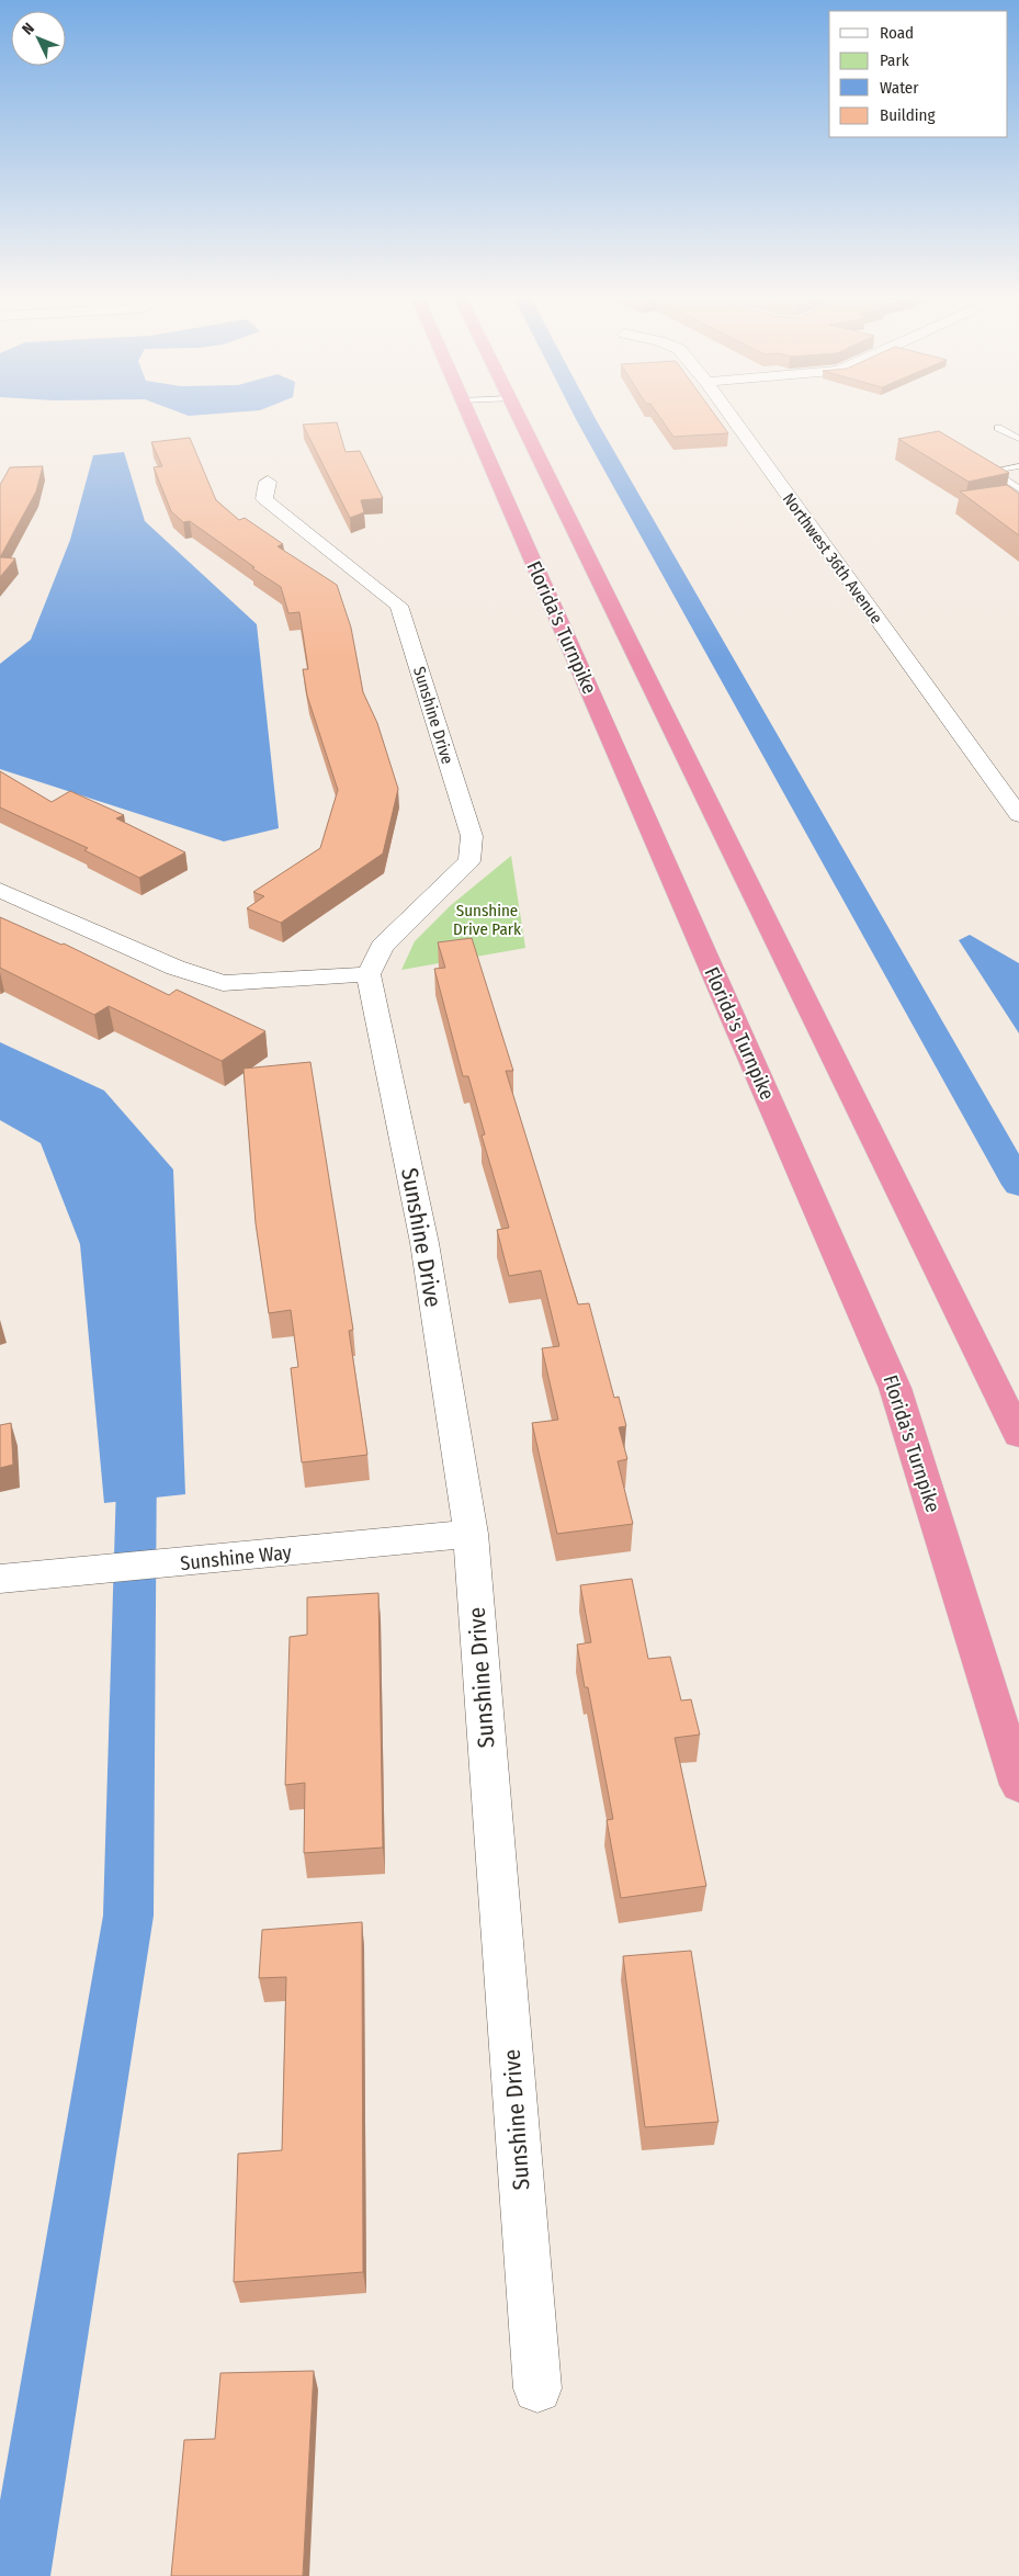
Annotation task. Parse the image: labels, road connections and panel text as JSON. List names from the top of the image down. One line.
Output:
{"streets":{"highway":["Florida's Turnpike"],"street":["Northwest 36th Avenue","Sunshine Drive","Sunshine Way"]},"crossings":[["Sunshine Drive","Sunshine Way"]],"parks":["Sunshine Drive Park"],"legend":["Road","Park","Water","Building"],"north":"top left"}
